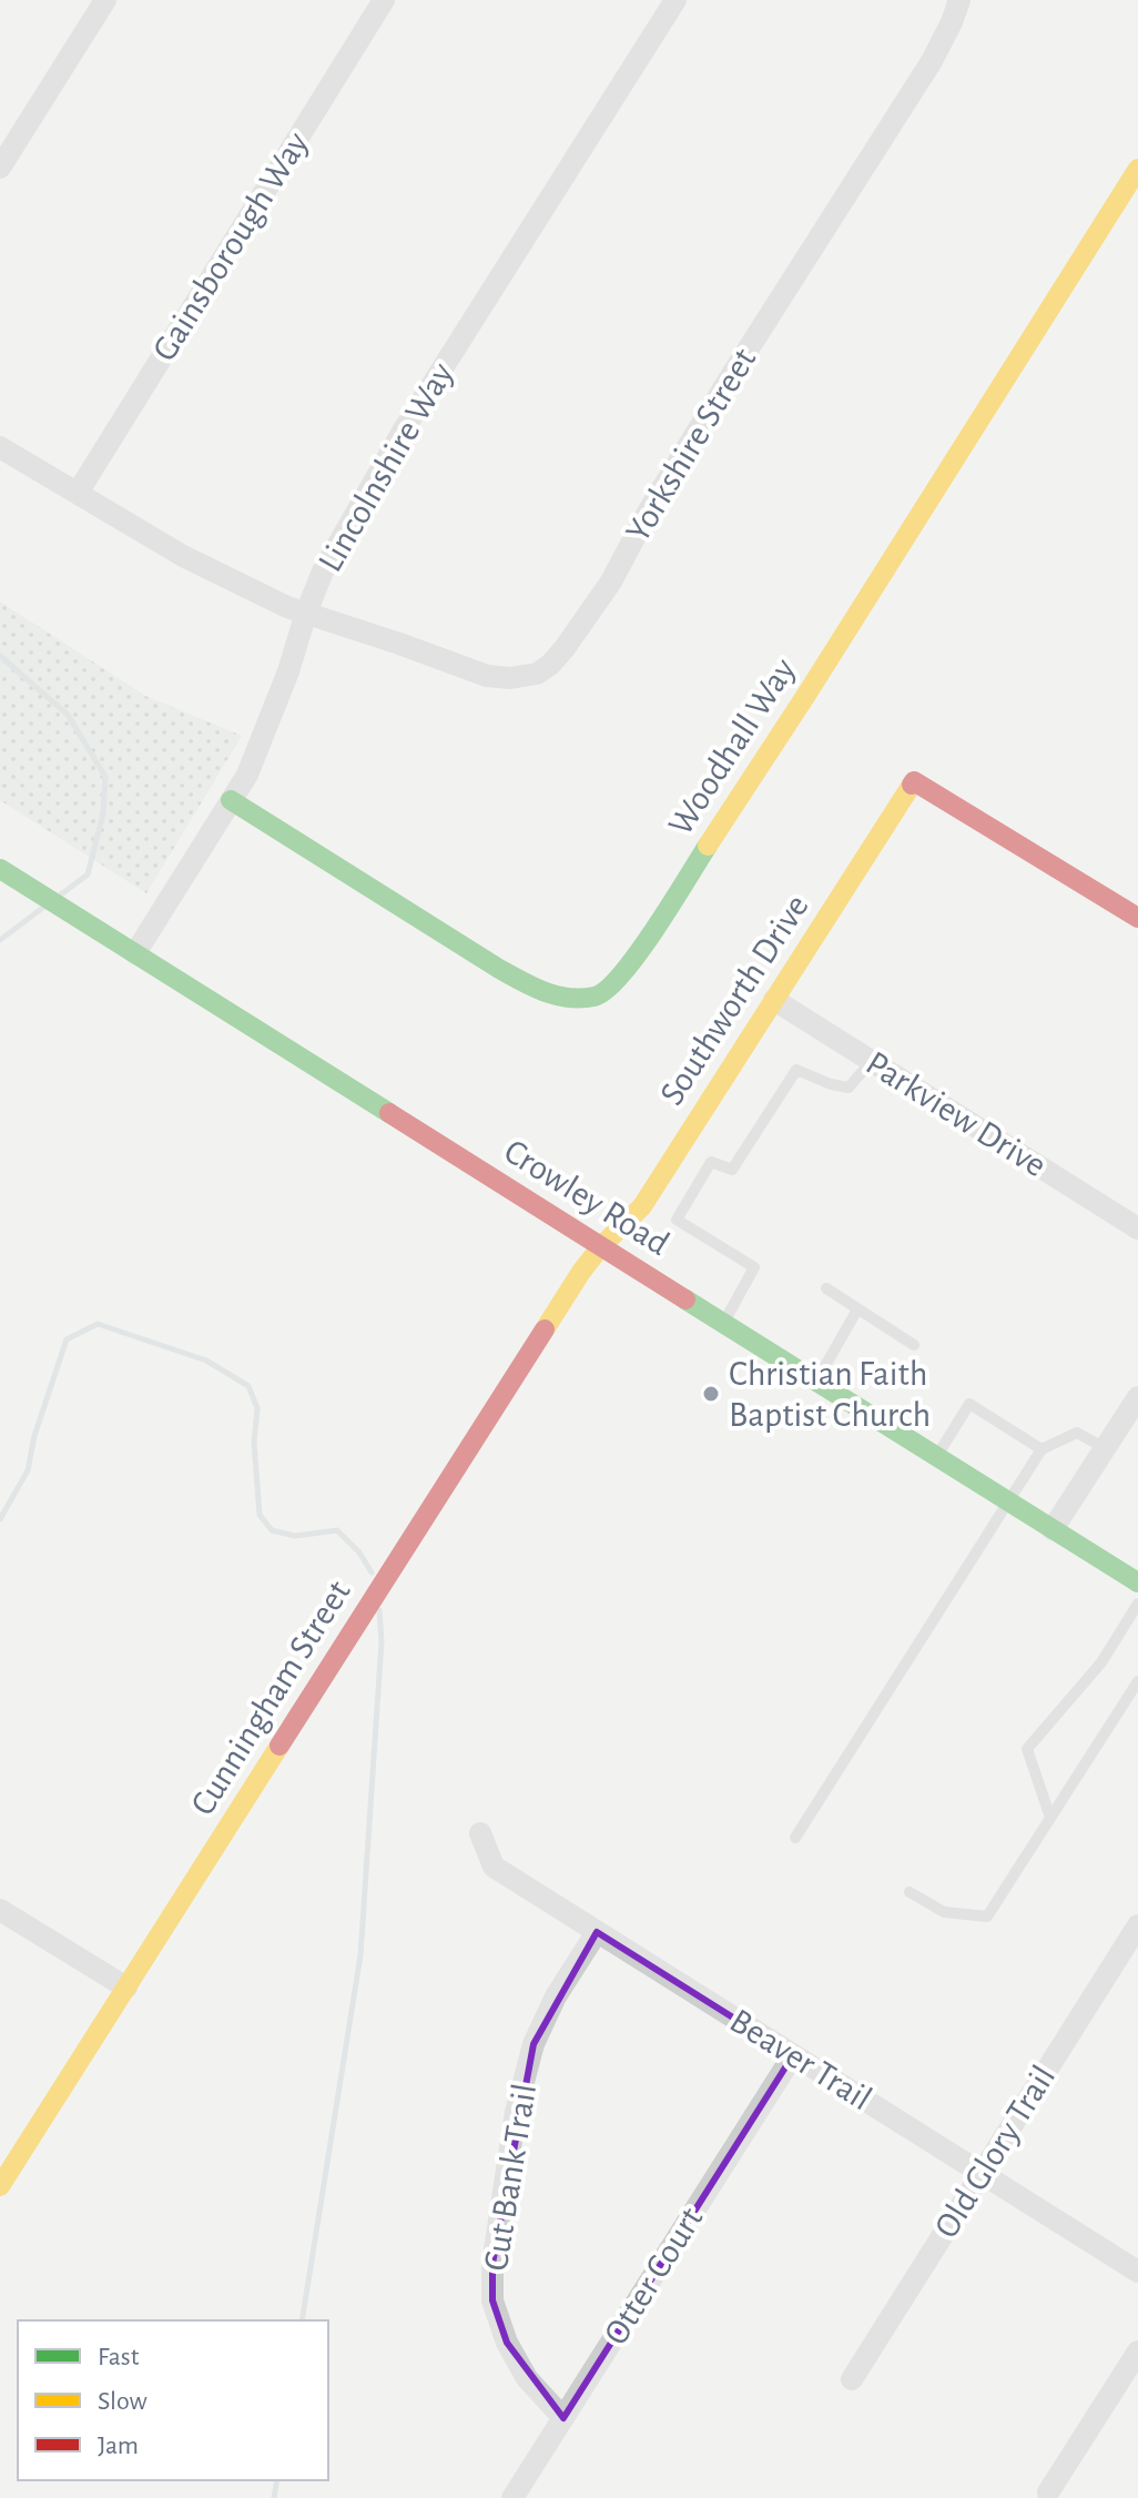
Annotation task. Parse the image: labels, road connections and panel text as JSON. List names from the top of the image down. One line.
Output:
{"streets":{"street":["Gainsborough Way","Yorkshire Street","Lincolnshire Way","Woodhall Way","Southworth Drive","Parkview Drive","Crowley Road","Cunningham Street","Beaver Trail","Old Glory Trail","Cut Bank Trail","Otter Court"]},"crossings":[["Gainsborough Way","Yorkshire Street"],["Yorkshire Street","Lincolnshire Way"],["Lincolnshire Way","Woodhall Way"],["Lincolnshire Way","Crowley Road"],["Southworth Drive","Parkview Drive"],["Southworth Drive","Crowley Road"],["Southworth Drive","Cunningham Street"],["Crowley Road","Cunningham Street"],["Beaver Trail","Old Glory Trail"],["Beaver Trail","Cut Bank Trail"],["Beaver Trail","Otter Court"],["Cut Bank Trail","Otter Court"]],"places":["Christian Faith Baptist Church"],"legend":["Fast","Slow","Jam"]}
